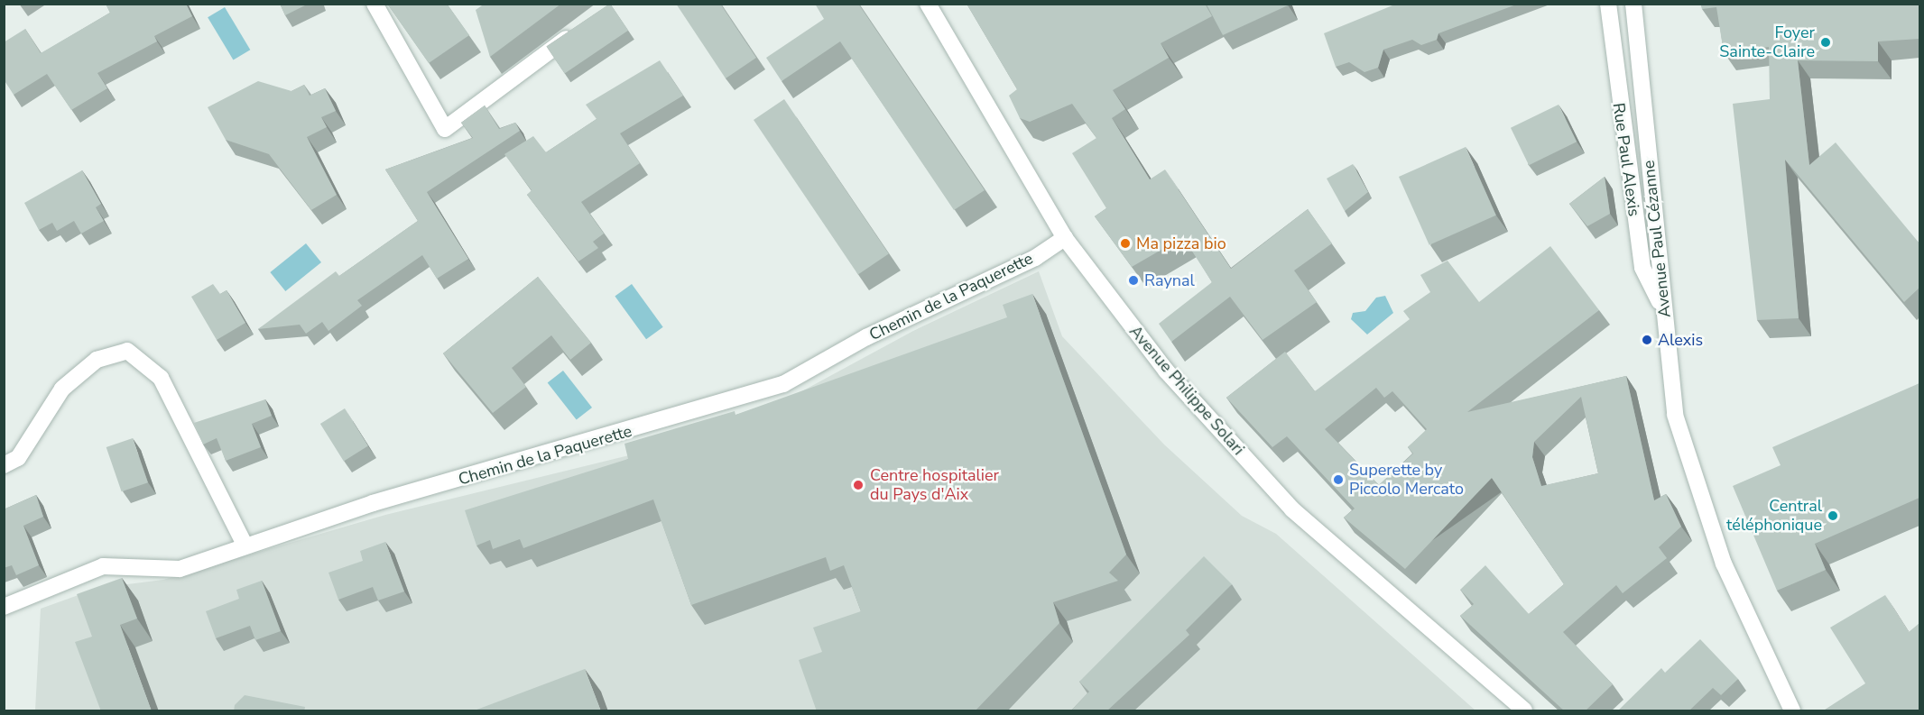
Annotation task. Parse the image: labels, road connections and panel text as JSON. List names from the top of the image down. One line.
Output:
{"streets":{"street":["Rue Paul Alexis","Avenue Paul Cézanne","Chemin de la Paquerette","Avenue Philippe Solari"]},"crossings":[["Rue Paul Alexis","Avenue Paul Cézanne"],["Chemin de la Paquerette","Avenue Philippe Solari"]],"places":["Foyer Sainte-Claire","Ma pizza bio","Raynal","Alexis","Superette by Piccolo Mercato","Centre hospitalier du Pays d'Aix","Central téléphonique"]}
